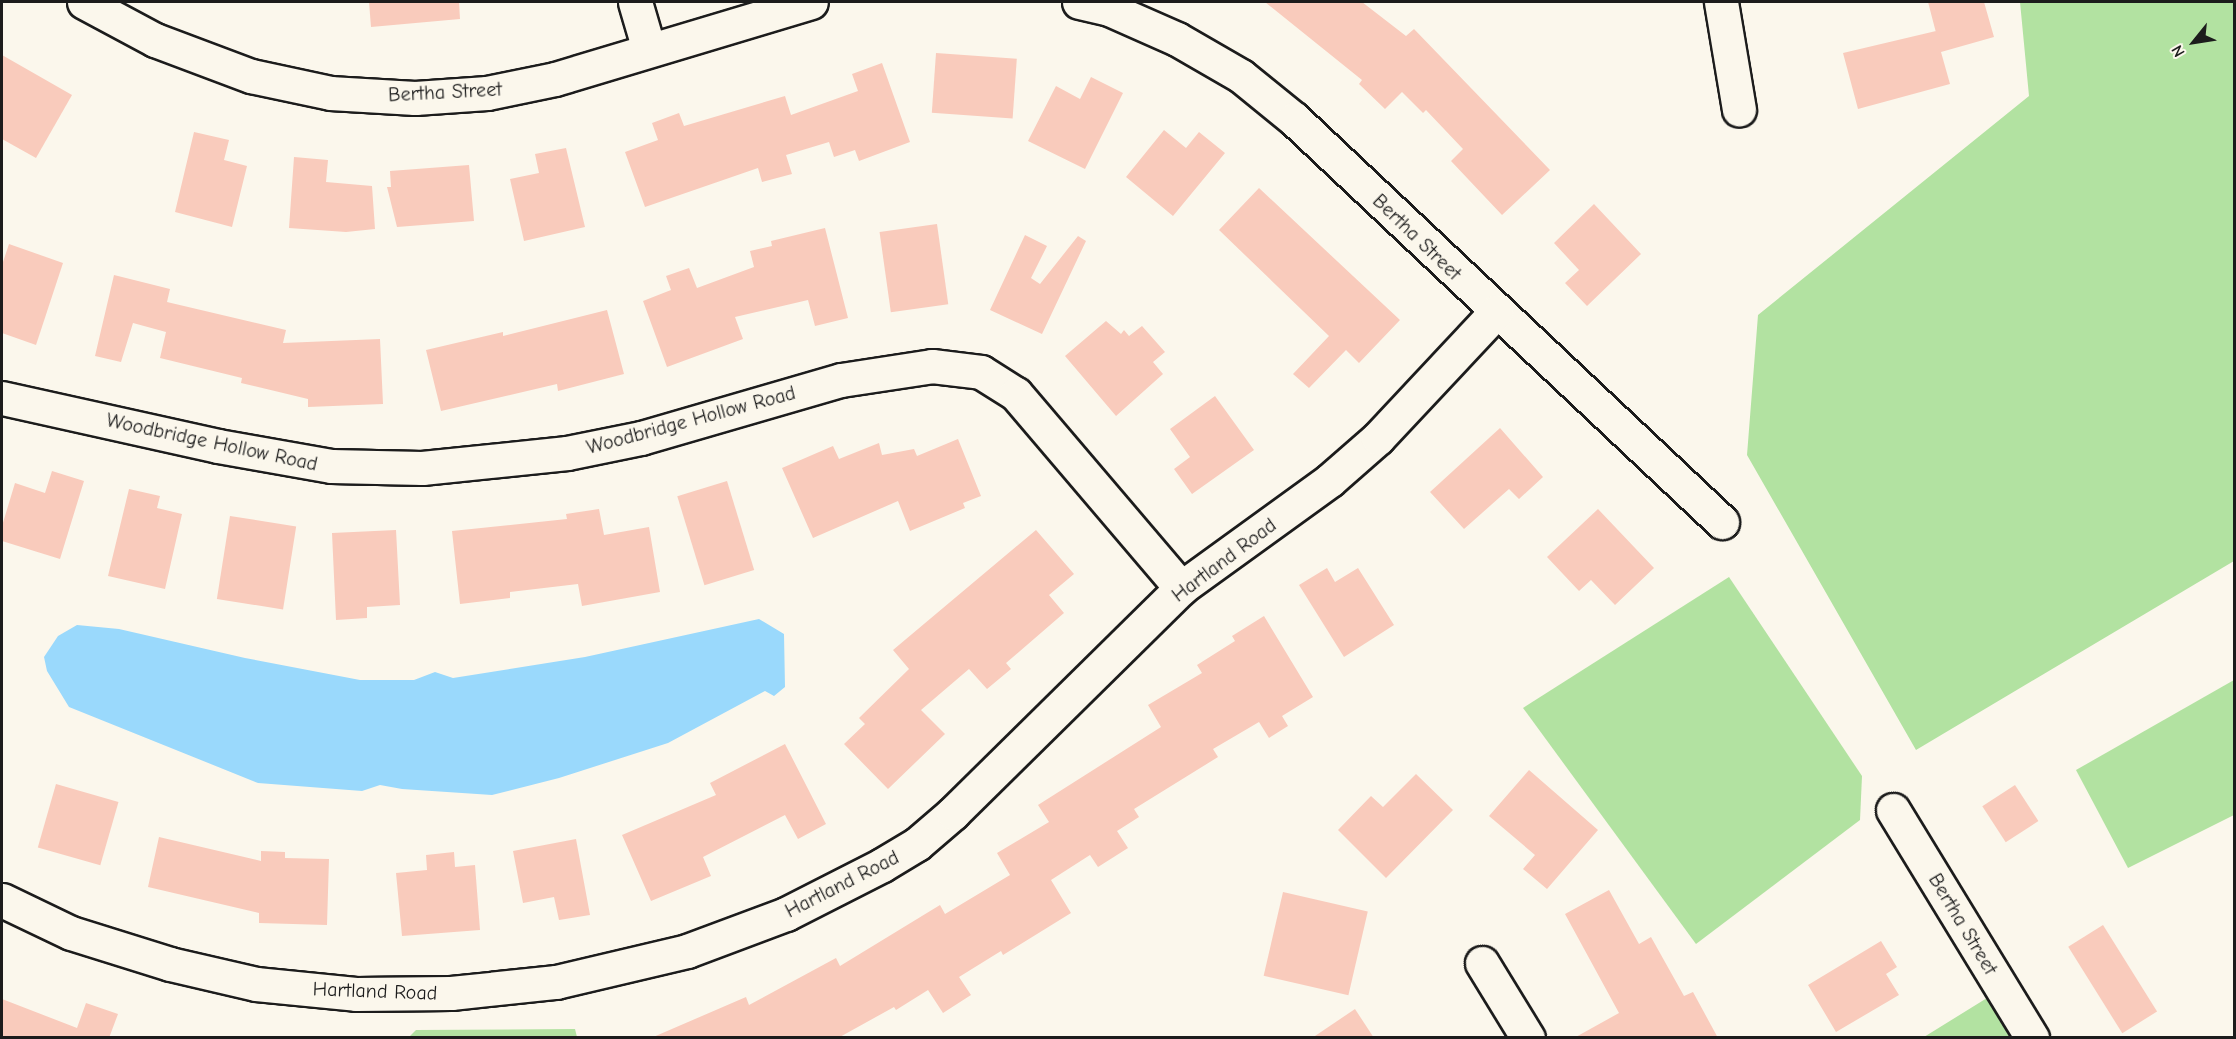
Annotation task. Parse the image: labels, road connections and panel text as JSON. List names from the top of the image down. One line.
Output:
{"streets":{"street":["Bertha Street","Woodbridge Hollow Road","Hartland Road"]},"crossings":[["Bertha Street","Hartland Road"],["Woodbridge Hollow Road","Hartland Road"]],"north":"bottom left"}
